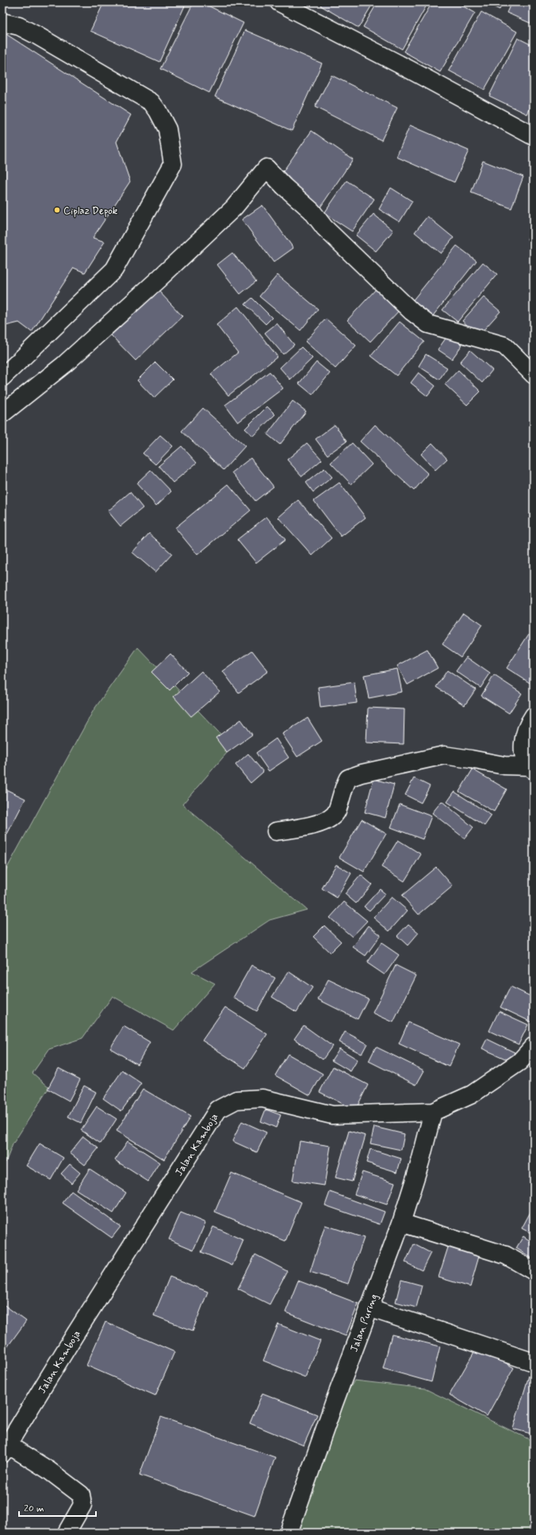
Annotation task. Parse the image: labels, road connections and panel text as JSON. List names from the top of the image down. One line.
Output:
{"streets":{"street":["Jalan Kamboja","Jalan Puring"]},"crossings":[["Jalan Kamboja","Jalan Puring"]],"places":["Ciplaz Depok"],"scale_bar":"20 m"}
